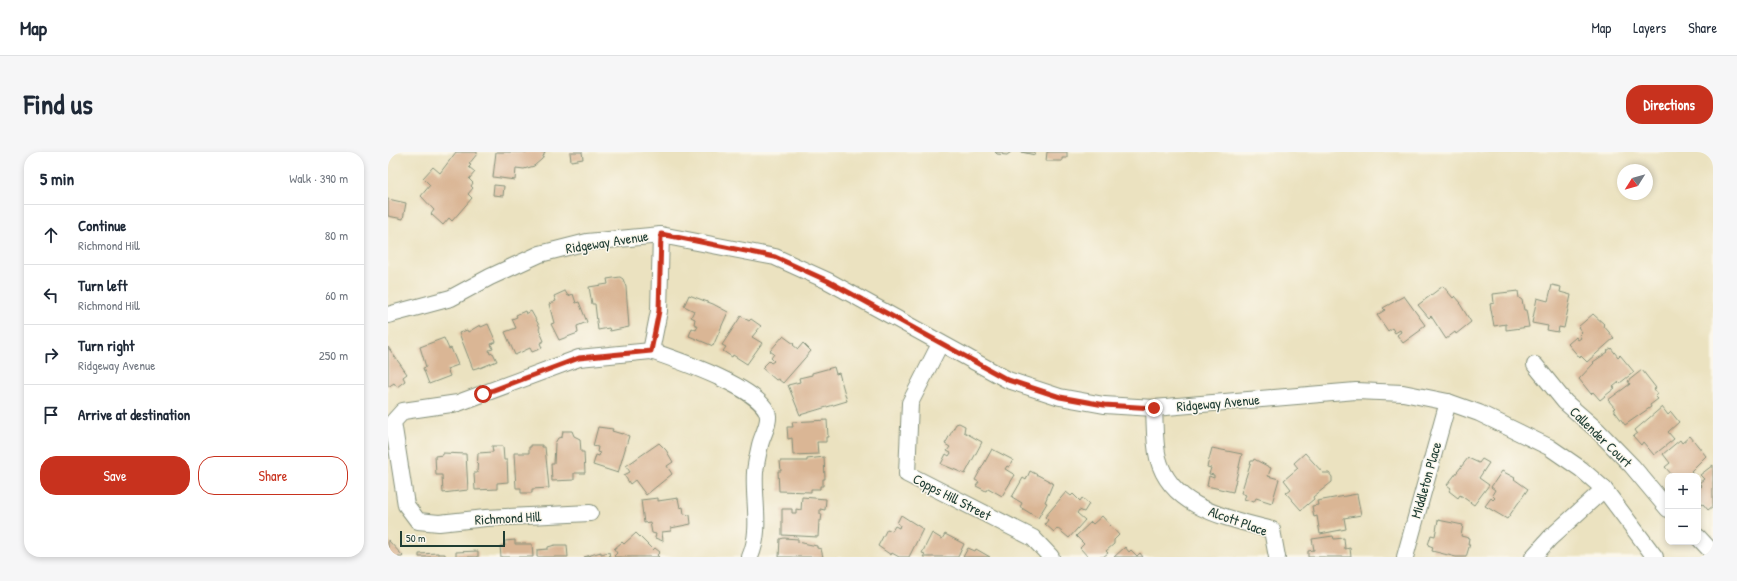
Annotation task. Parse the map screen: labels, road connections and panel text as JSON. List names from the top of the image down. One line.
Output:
{"streets":{"street":["Ridgeway Avenue","Callender Court","Middleton Place","Copps Hill Street","Richmond Hill","Alcott Place"]},"crossings":[["Ridgeway Avenue","Middleton Place"],["Ridgeway Avenue","Copps Hill Street"],["Ridgeway Avenue","Alcott Place"]],"scale_bar":"50 m","north":"bottom left","page":{"header":"Map","nav":["Map","Layers","Share"],"title":"Find us","buttons":["Directions",["Save","Share"]],"heading":["5 min","Walk · 390 m"],"list":[["Continue","Richmond Hill","80 m"],["Turn left","Richmond Hill","60 m"],["Turn right","Ridgeway Avenue","250 m"],"Arrive at destination"],"map_buttons":["+","−"],"scale":"50 m"}}
